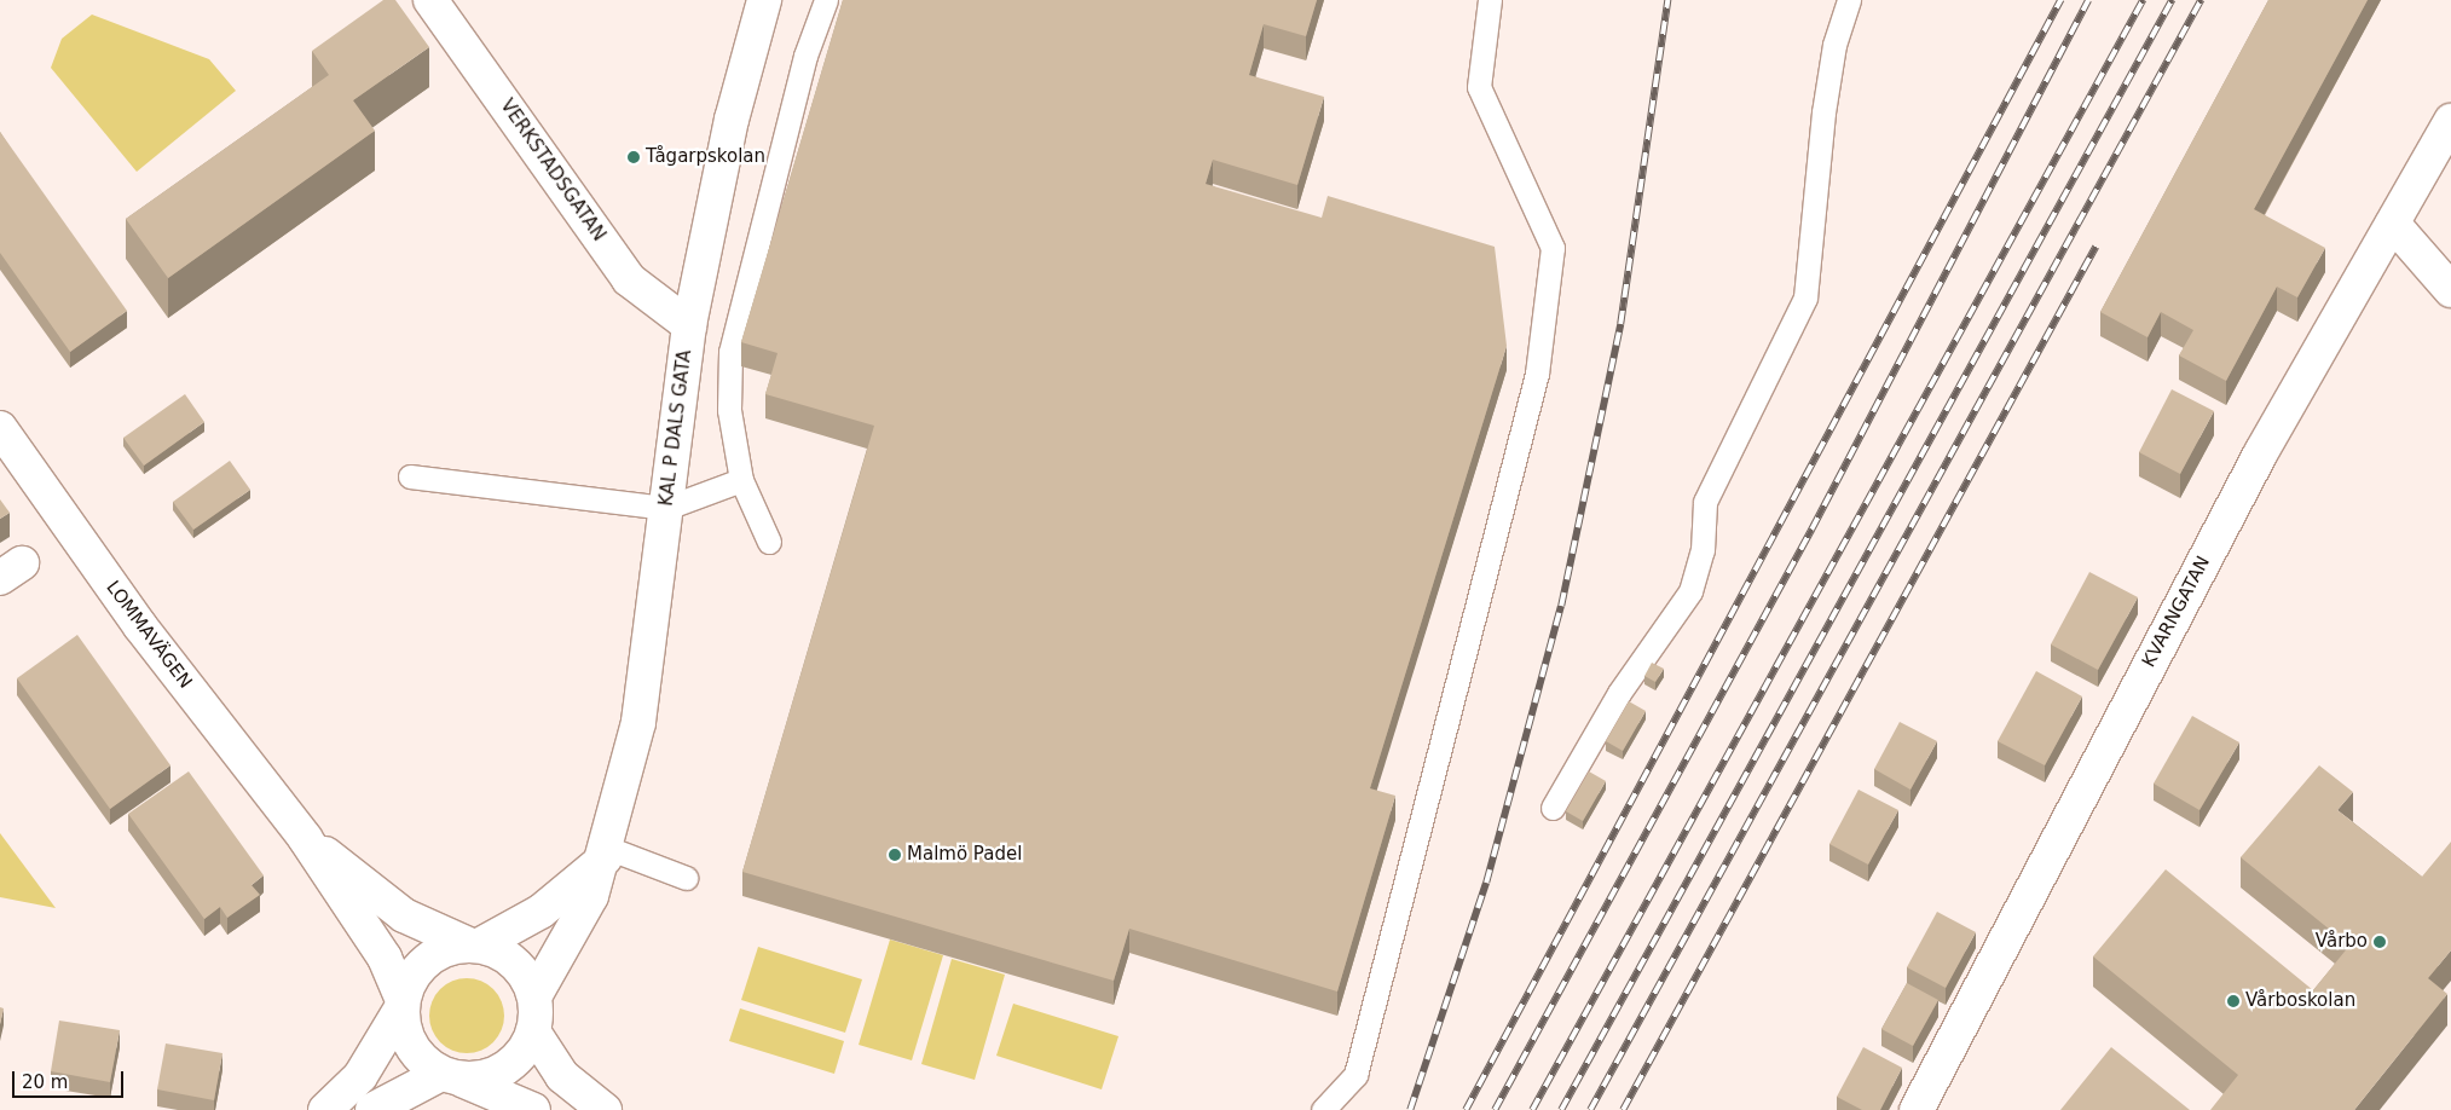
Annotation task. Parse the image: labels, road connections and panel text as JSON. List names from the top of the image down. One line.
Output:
{"streets":{"street":["VERKSTADSGATAN","KAL P DALS GATA","KVARNGATAN","LOMMAVÄGEN"]},"crossings":[["VERKSTADSGATAN","KAL P DALS GATA"],["KAL P DALS GATA","LOMMAVÄGEN"]],"places":["Tågarpskolan","Malmö Padel","Vårbo","Vårboskolan"],"scale_bar":"20 m"}
